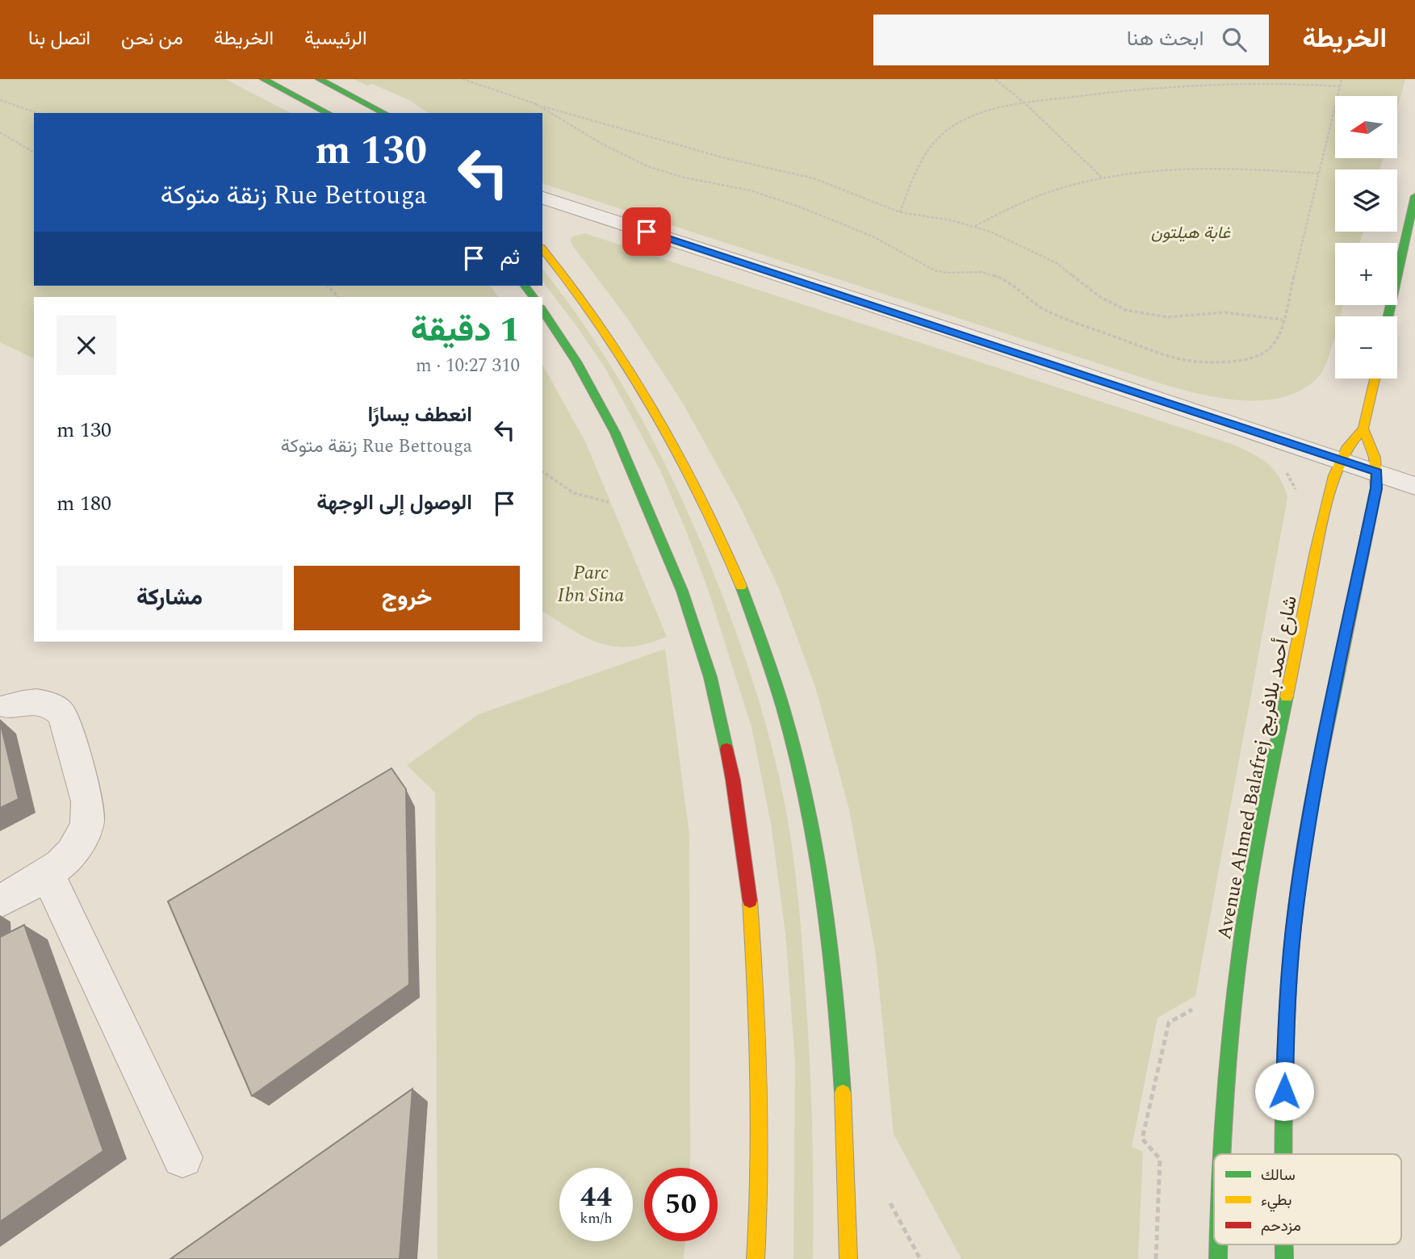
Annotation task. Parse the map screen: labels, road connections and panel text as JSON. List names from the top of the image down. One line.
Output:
{"streets":{"main road":["Avenue Ahmed Balafrej شارع أحمد بلافريج"]},"parks":["غابة هيلتون","Parc Ibn Sina"],"legend":["سالك","بطيء","مزدحم"],"north":"left","page":{"header":"الخريطة","search":"ابحث هنا","nav":["الرئيسية","الخريطة","من نحن","اتصل بنا"],"map_buttons":["+","−"],"turn":["130 m","Rue Bettouga زنقة متوكة"],"then":"ثم","heading":["1 دقيقة","310 m · 10:27"],"list":[{"name":"انعطف يسارًا","note":"Rue Bettouga زنقة متوكة","value":"130 m"},{"name":"الوصول إلى الوجهة","value":"180 m"}],"buttons":["خروج","مشاركة"],"speed":"44 km/h","limit":"50"}}
